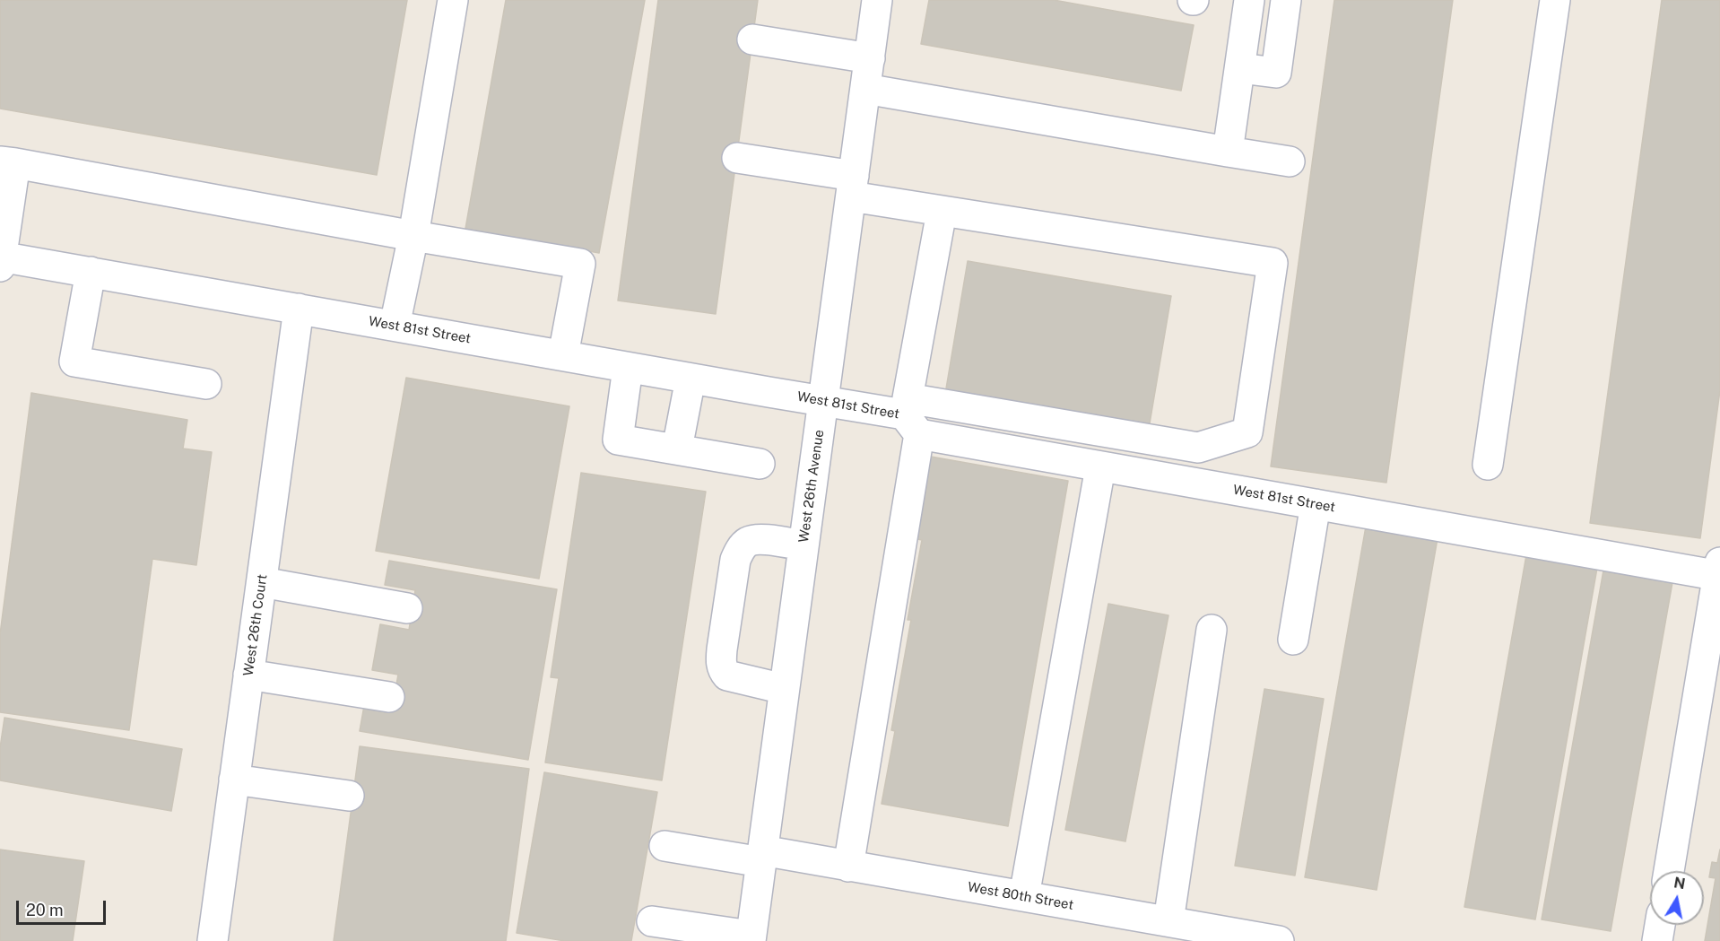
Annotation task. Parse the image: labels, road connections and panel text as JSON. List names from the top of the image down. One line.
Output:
{"streets":{"street":["West 81st Street","West 26th Avenue","West 26th Court","West 80th Street"]},"crossings":[["West 81st Street","West 26th Avenue"],["West 81st Street","West 26th Court"],["West 26th Avenue","West 80th Street"]],"scale_bar":"20 m","north":"top"}
